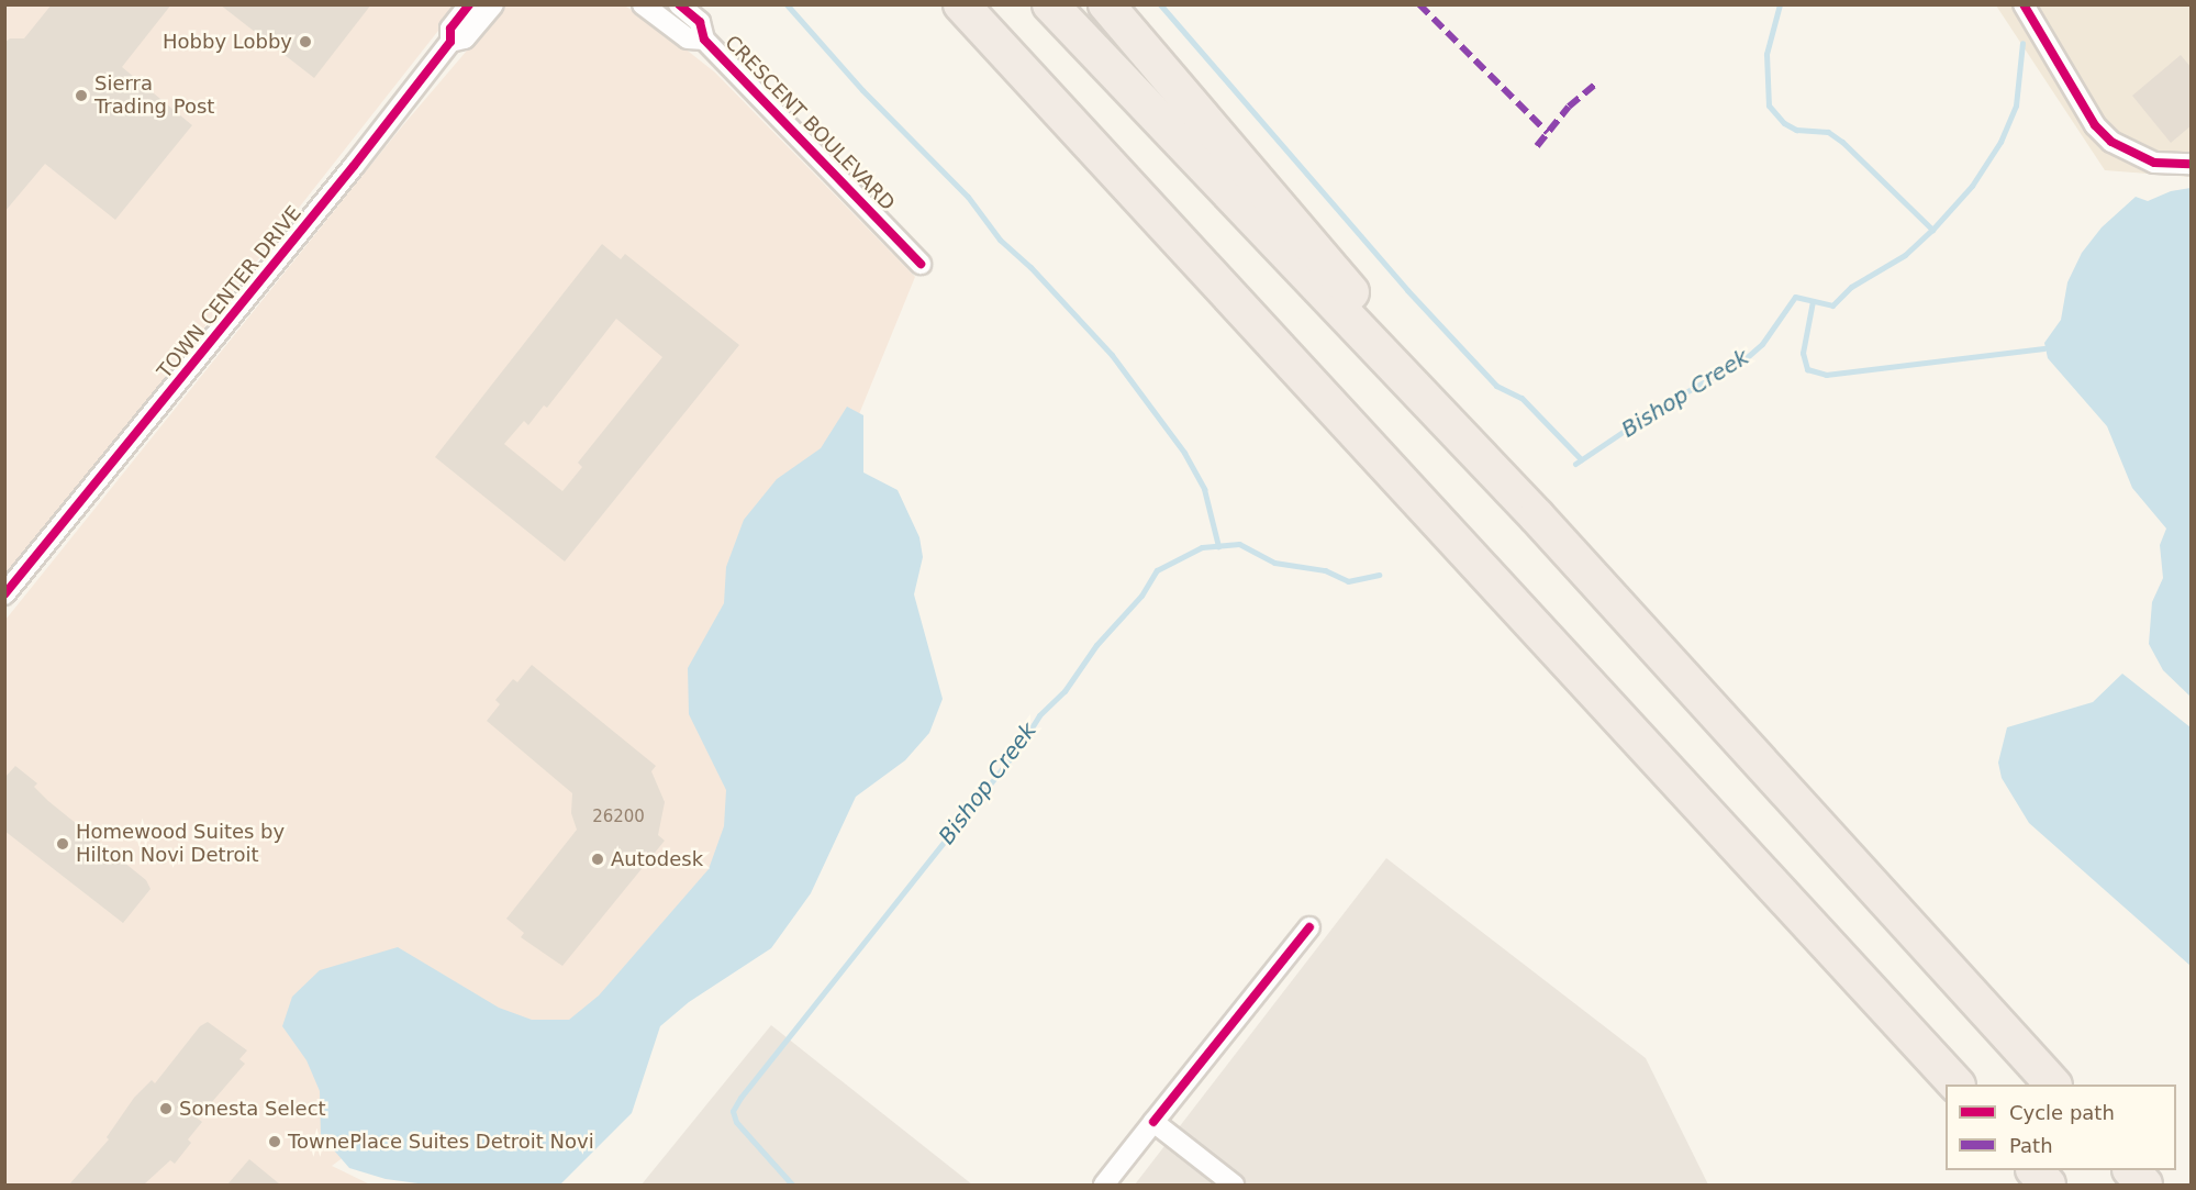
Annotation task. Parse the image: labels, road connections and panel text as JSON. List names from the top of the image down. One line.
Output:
{"streets":{"street":["CRESCENT BOULEVARD","TOWN CENTER DRIVE"]},"water":["Bishop Creek"],"places":["Hobby Lobby","Sierra Trading Post","Homewood Suites by Hilton Novi Detroit","Autodesk","Sonesta Select","TownePlace Suites Detroit Novi"],"house_numbers":["26200"],"legend":["Cycle path","Path"]}
